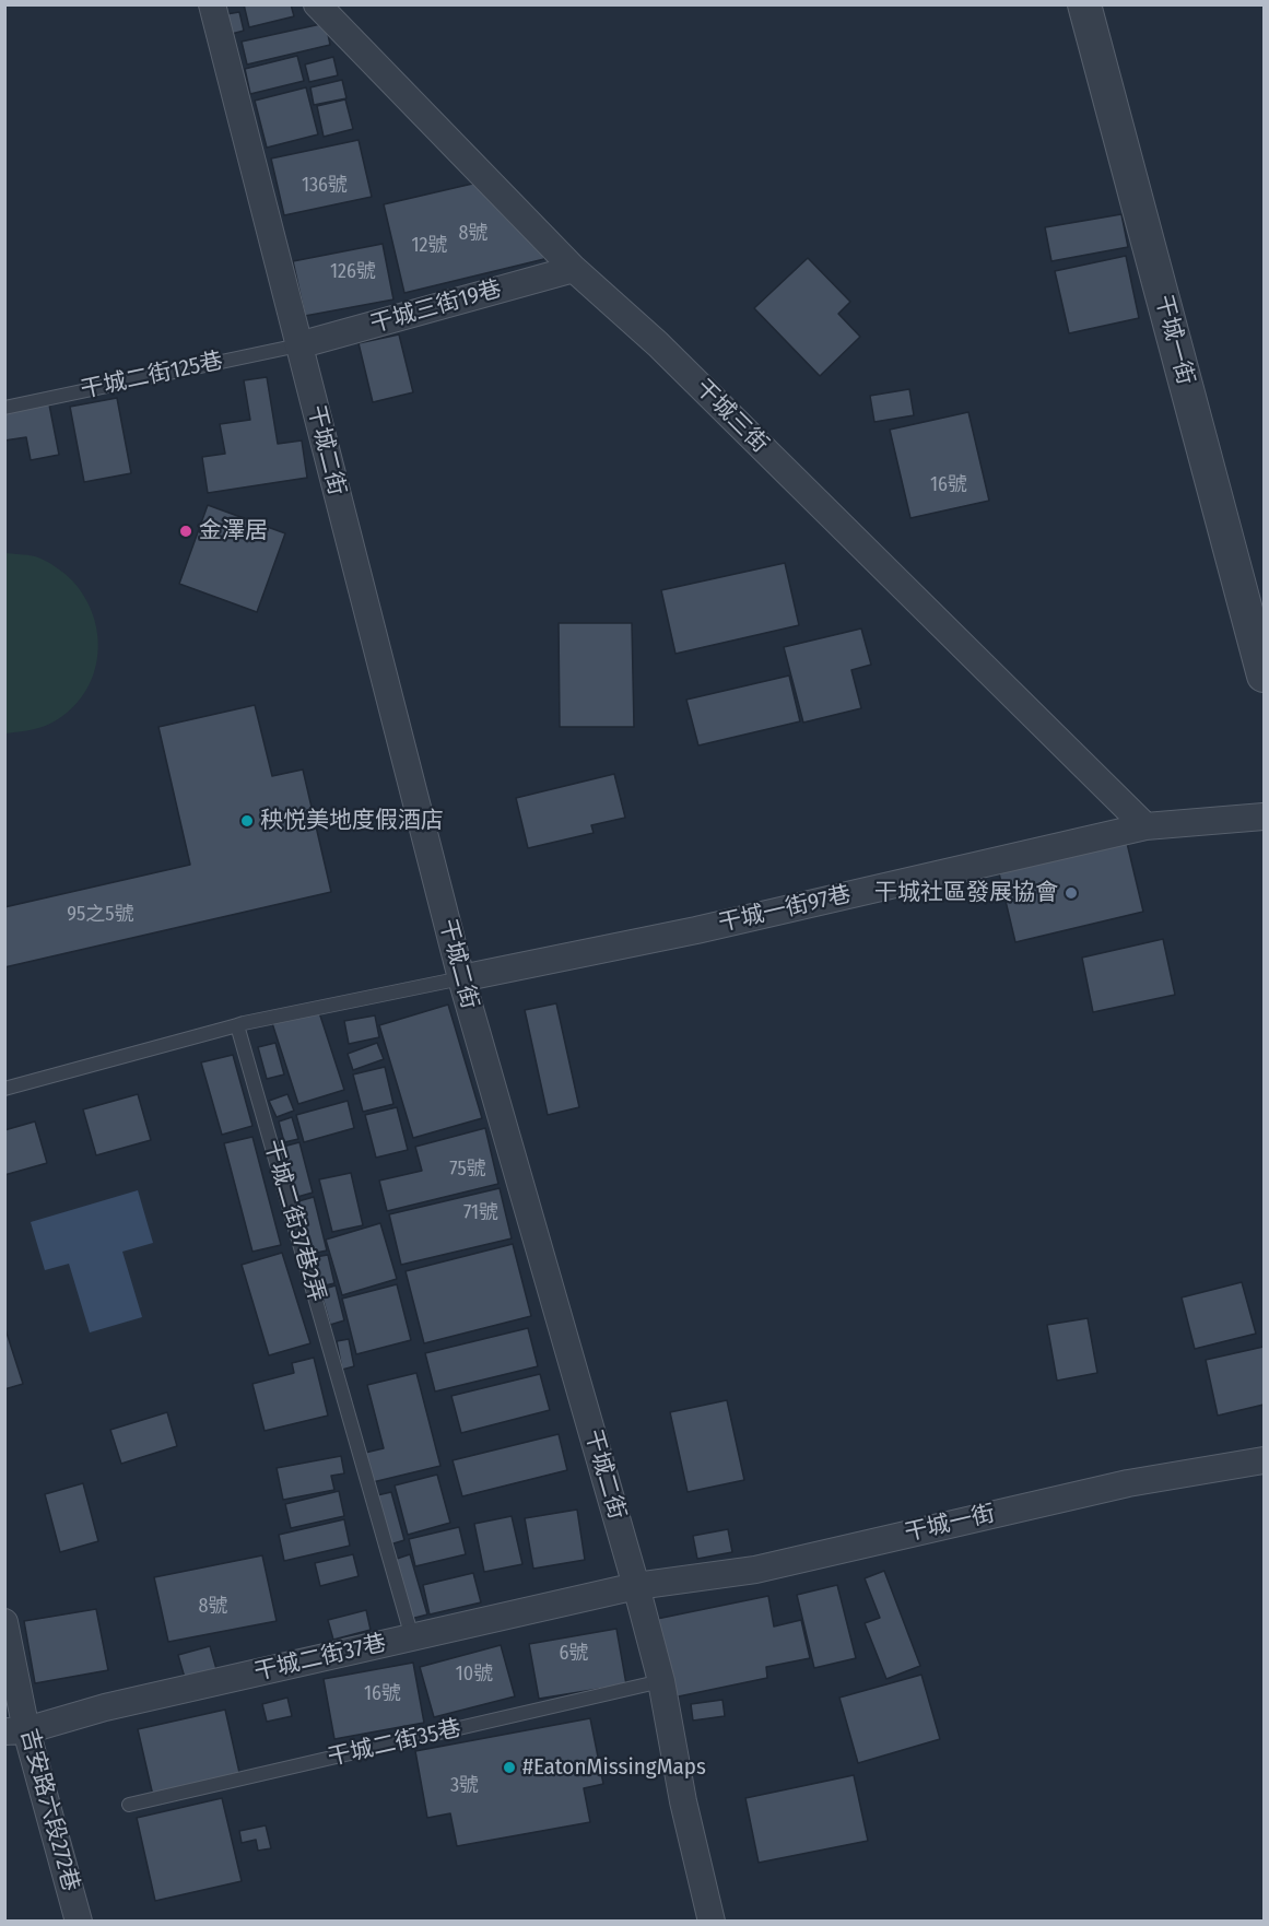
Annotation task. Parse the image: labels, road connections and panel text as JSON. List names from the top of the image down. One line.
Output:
{"streets":{"street":["干城三街19巷","干城一街","干城三街","干城二街","干城一街97巷","干城二街37巷","吉安路六段272巷"],"lane":["干城二街125巷","干城二街37巷2弄","干城二街35巷"]},"crossings":[["干城三街19巷","干城二街125巷"],["干城三街19巷","干城三街"],["干城三街19巷","干城二街"],["干城一街","干城二街"],["干城一街","干城二街37巷"],["干城二街125巷","干城二街"],["干城三街","干城一街97巷"],["干城二街","干城一街97巷"],["干城二街","干城二街37巷"],["干城二街","干城二街35巷"],["干城二街37巷2弄","干城二街37巷"],["干城二街37巷","吉安路六段272巷"]],"places":["金澤居","秧悦美地度假酒店","干城社區發展協會","#EatonMissingMaps"],"house_numbers":["136號","8號","12號","126號","16號","95之5號","75號","71號","8號","6號","10號","16號","3號"]}
